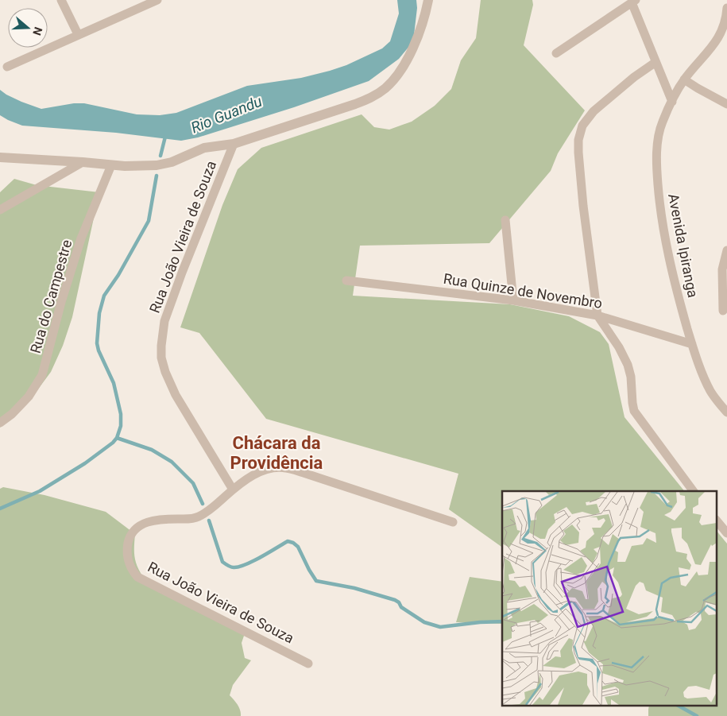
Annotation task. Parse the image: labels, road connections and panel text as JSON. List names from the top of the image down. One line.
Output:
{"streets":{"street":["Rua João Vieira de Souza","Avenida Ipiranga","Rua Quinze de Novembro","Rua do Campestre"]},"crossings":[["Avenida Ipiranga","Rua Quinze de Novembro"]],"districts":["Chácara da Providência"],"water":["Rio Guandu"],"north":"right"}
